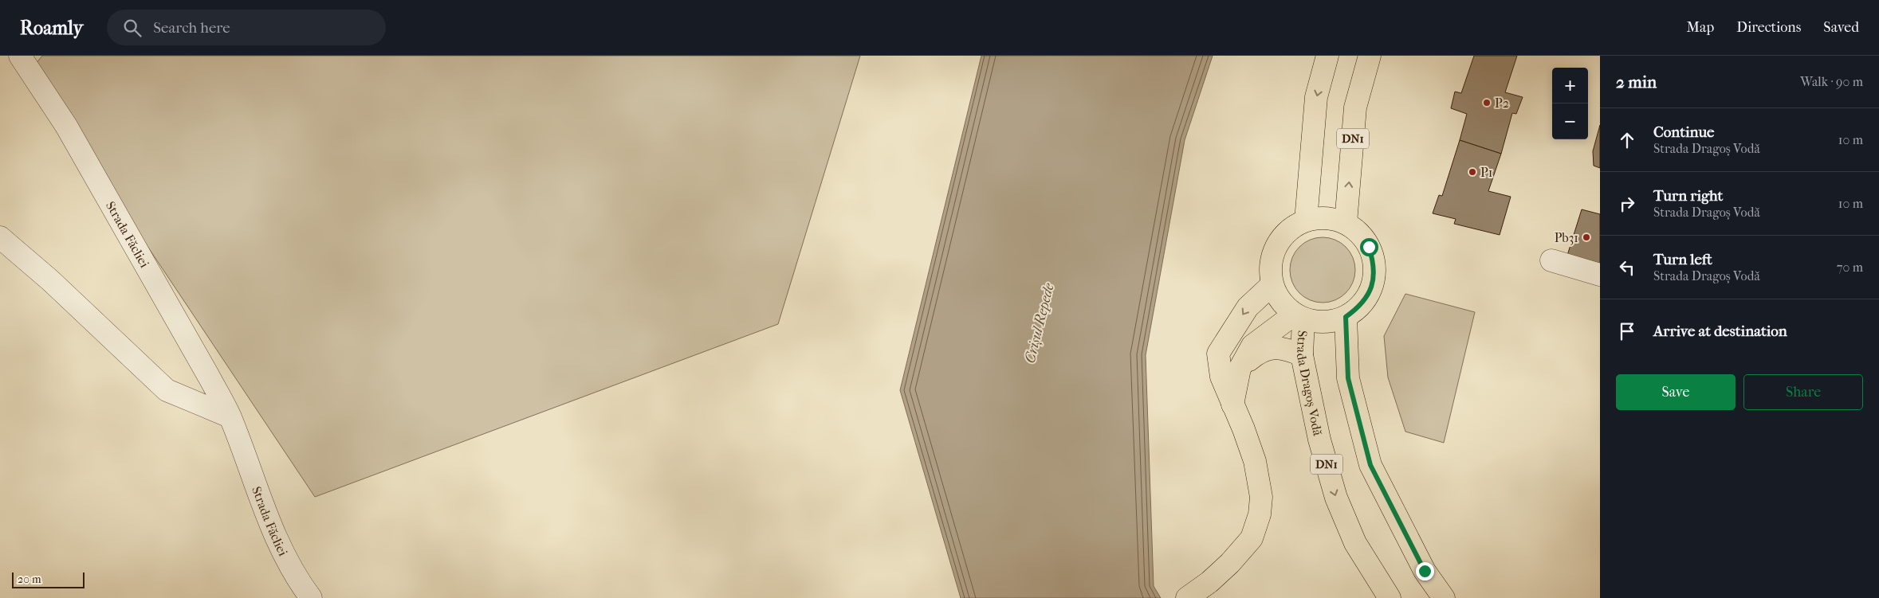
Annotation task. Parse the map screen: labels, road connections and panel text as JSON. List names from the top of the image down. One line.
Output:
{"streets":{"main road":["DN1","Strada Dragoș Vodă"],"street":["Strada Făcliei"]},"crossings":[["DN1","Strada Dragoș Vodă"]],"water":["Crișul Repede"],"places":["P2","P1","Pb31"],"scale_bar":"20 m","page":{"header":"Roamly","search":"Search here","nav":["Map","Directions","Saved"],"heading":["2 min","Walk · 90 m"],"map_buttons":["+","−"],"list":[["Continue","Strada Dragoș Vodă","10 m"],["Turn right","Strada Dragoș Vodă","10 m"],["Turn left","Strada Dragoș Vodă","70 m"],"Arrive at destination"],"buttons":["Save","Share"],"scale":"20 m"}}
